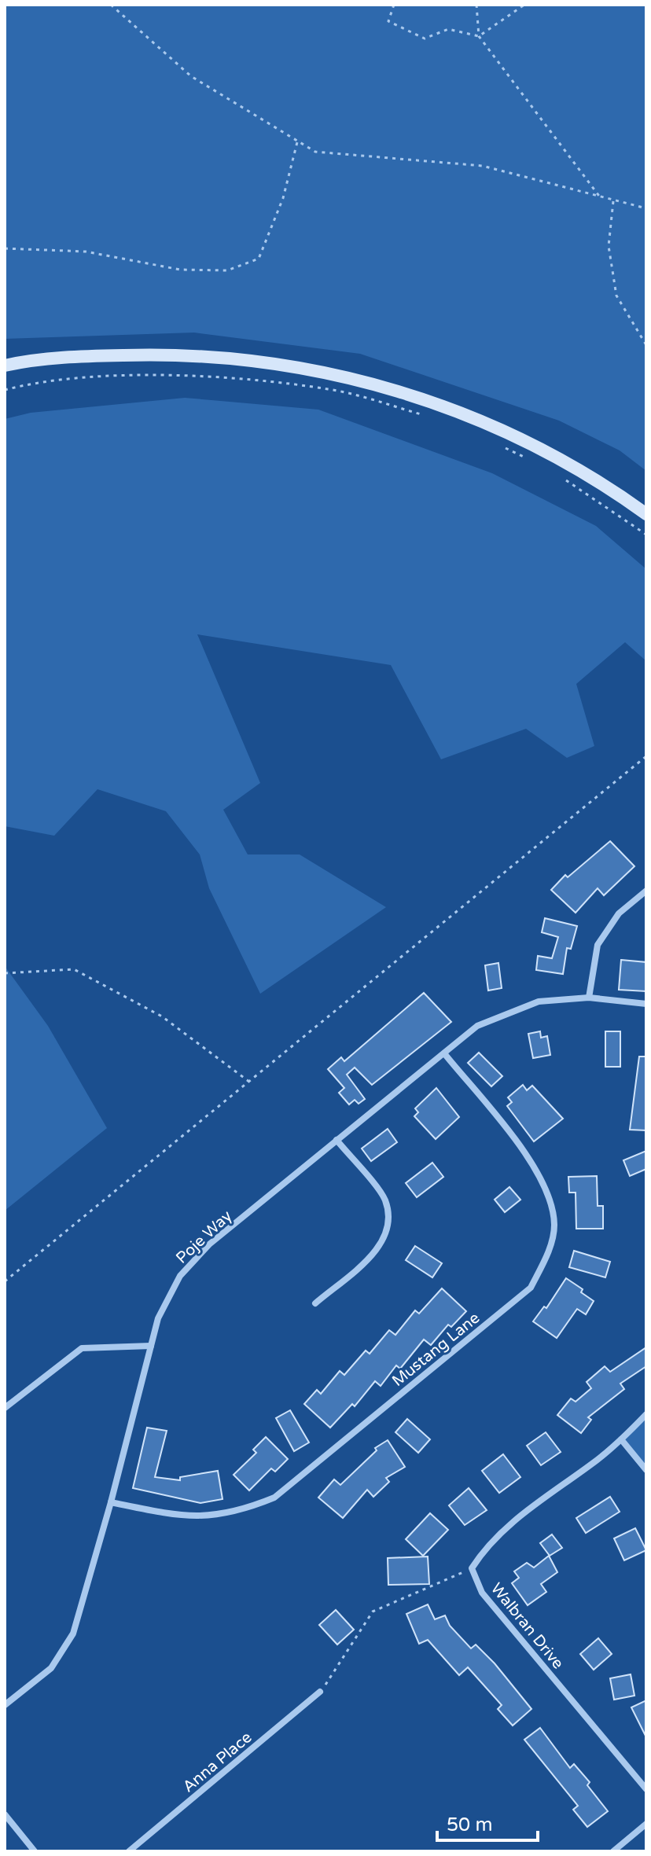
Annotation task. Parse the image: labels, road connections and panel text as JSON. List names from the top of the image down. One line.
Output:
{"streets":{"street":["Poje Way","Mustang Lane","Walbran Drive","Anna Place"]},"crossings":[["Poje Way","Mustang Lane"]],"scale_bar":"50 m"}
